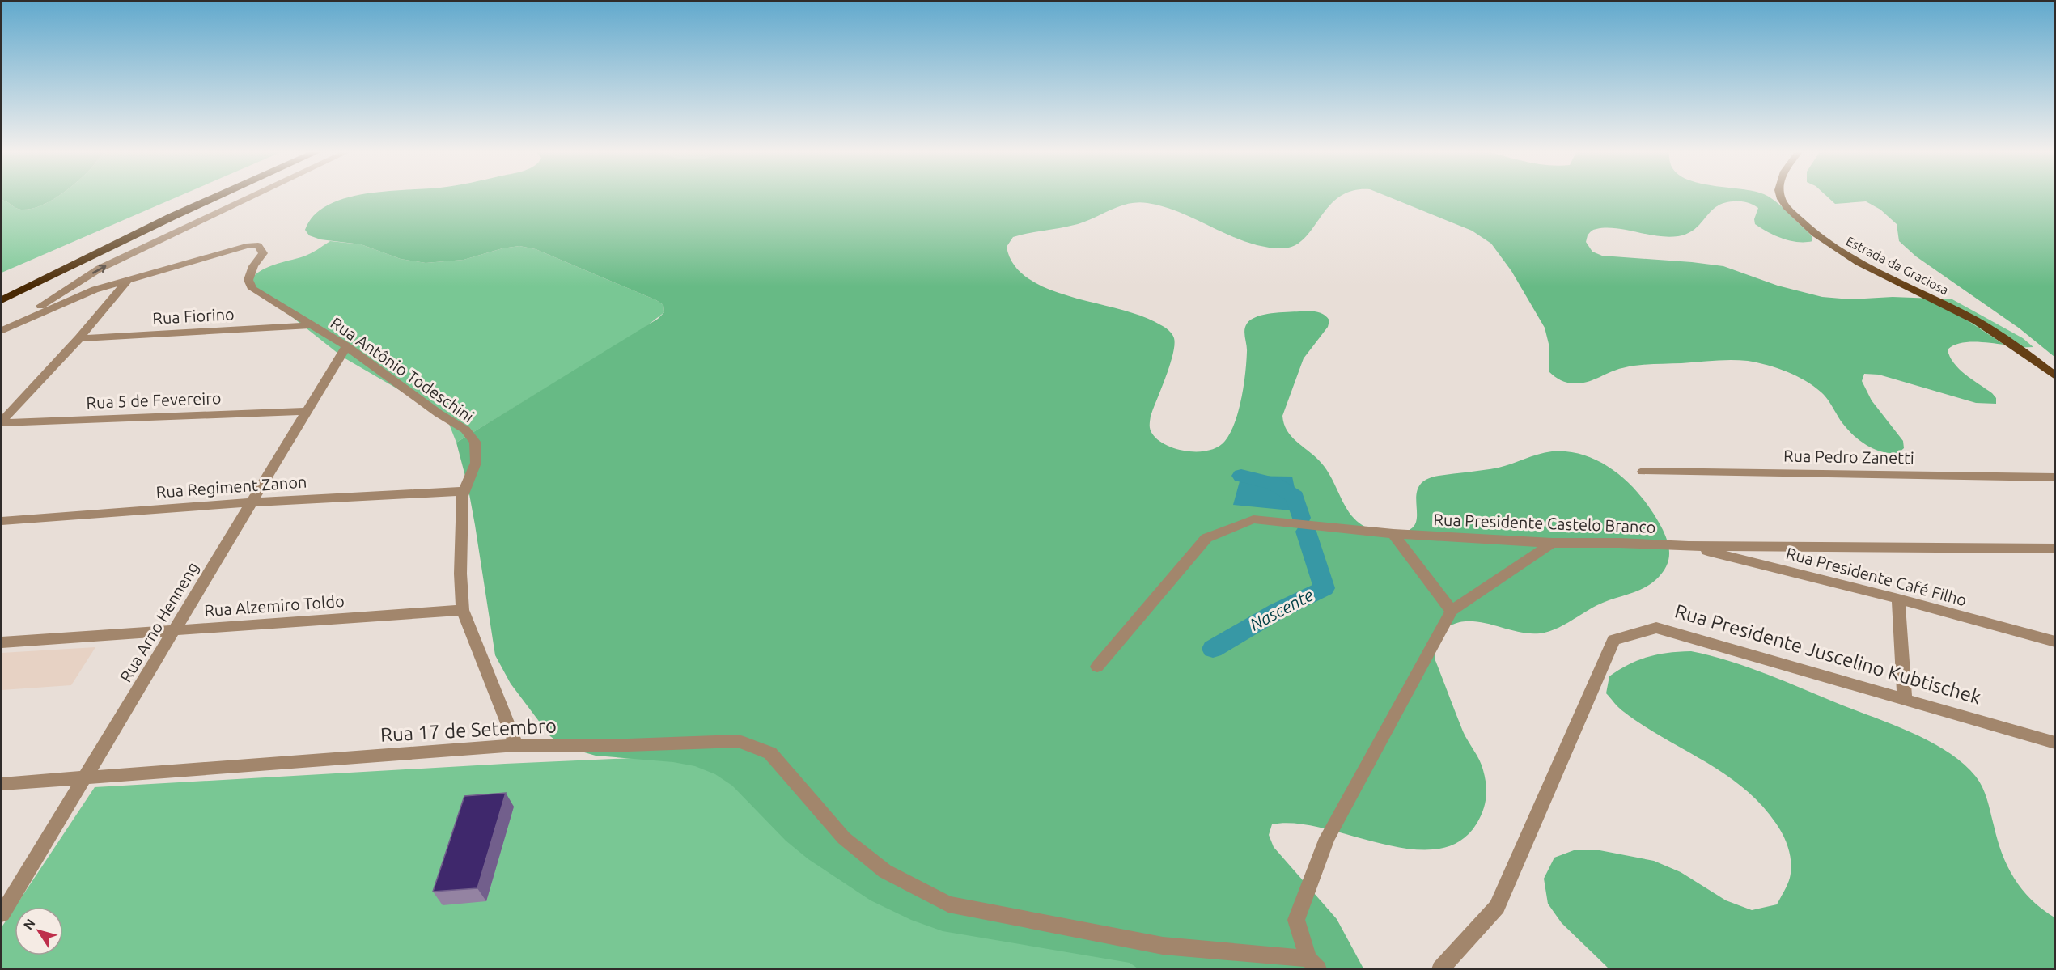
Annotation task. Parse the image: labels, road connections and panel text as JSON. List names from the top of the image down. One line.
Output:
{"streets":{"main road":["Estrada da Graciosa"],"street":["Rua Fiorino","Rua Antônio Todeschini","Rua 5 de Fevereiro","Rua Pedro Zanetti","Rua Regiment Zanon","Rua Presidente Castelo Branco","Rua Presidente Café Filho","Rua Alzemiro Toldo","Rua Arno Henneng","Rua Presidente Juscelino Kubtischek","Rua 17 de Setembro"]},"crossings":[["Rua Fiorino","Rua Antônio Todeschini"],["Rua Antônio Todeschini","Rua Regiment Zanon"],["Rua Antônio Todeschini","Rua Alzemiro Toldo"],["Rua Antônio Todeschini","Rua Arno Henneng"],["Rua Antônio Todeschini","Rua 17 de Setembro"],["Rua 5 de Fevereiro","Rua Arno Henneng"],["Rua Regiment Zanon","Rua Arno Henneng"],["Rua Presidente Castelo Branco","Rua Presidente Café Filho"],["Rua Alzemiro Toldo","Rua Arno Henneng"],["Rua Arno Henneng","Rua 17 de Setembro"]],"water":["Nascente"],"north":"top left"}
